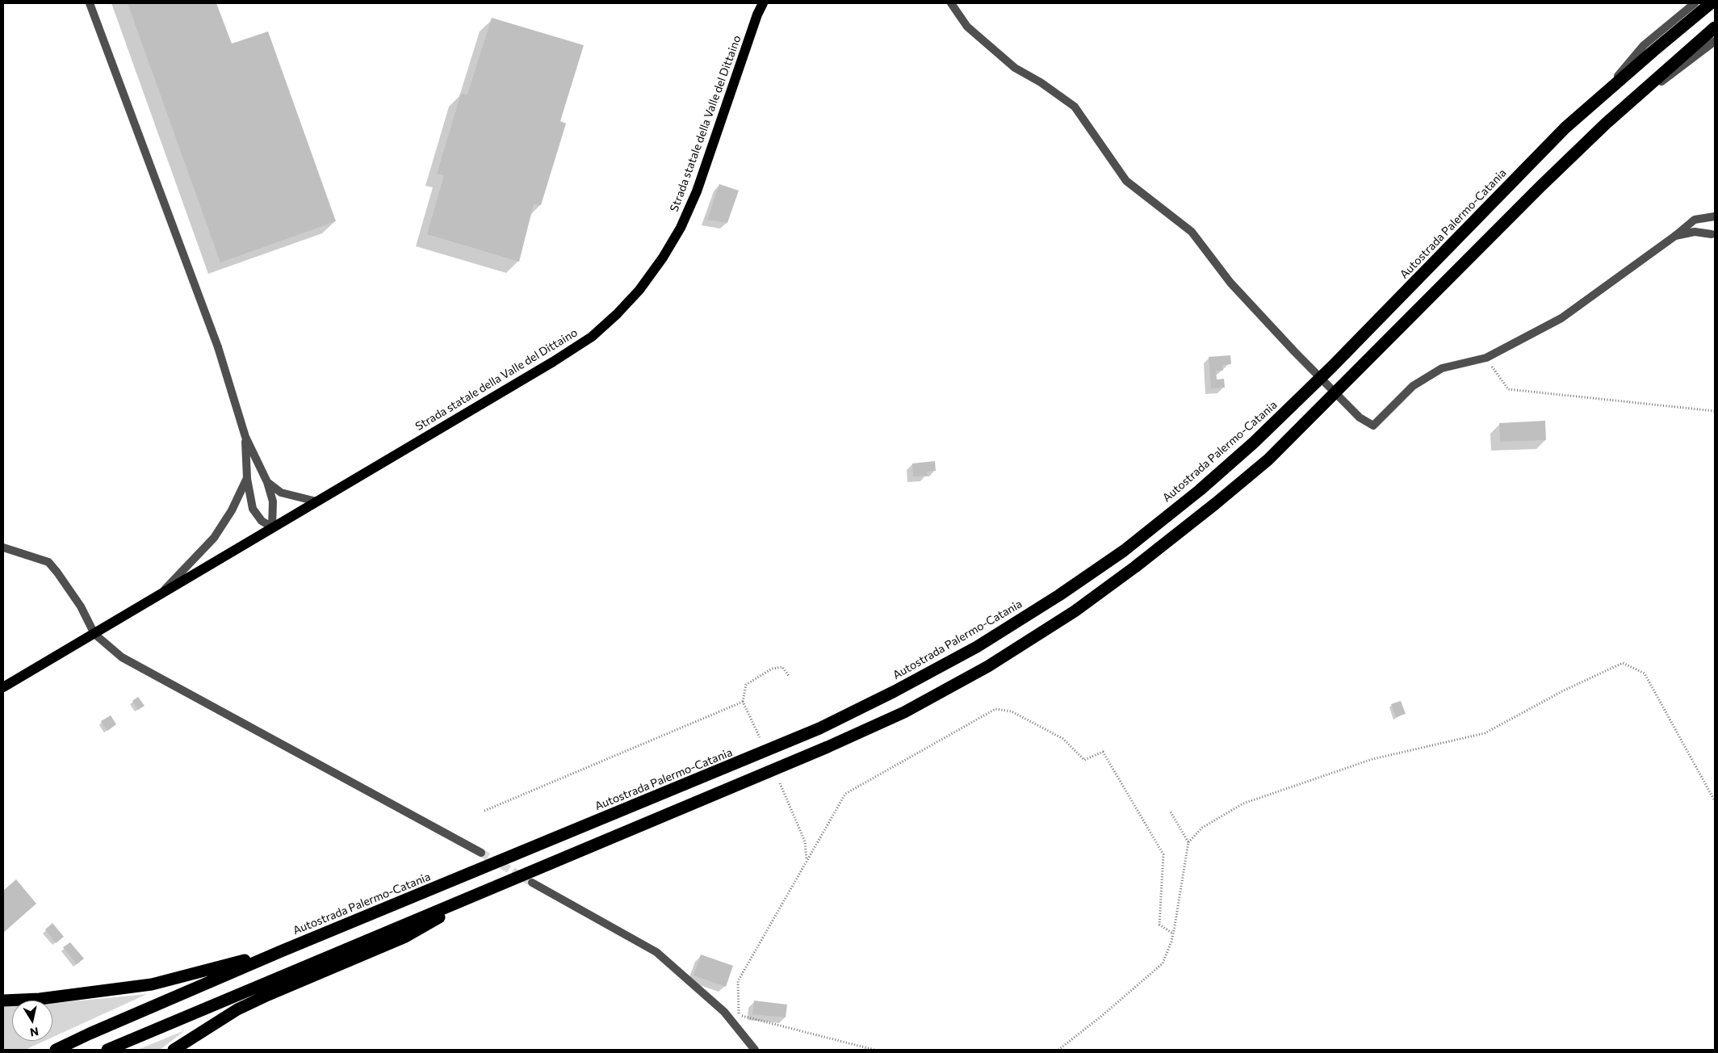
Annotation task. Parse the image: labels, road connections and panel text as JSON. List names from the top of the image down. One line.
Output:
{"streets":{"highway":["Autostrada Palermo-Catania"],"main road":["Strada statale della Valle del Dittaino"]},"north":"bottom"}
